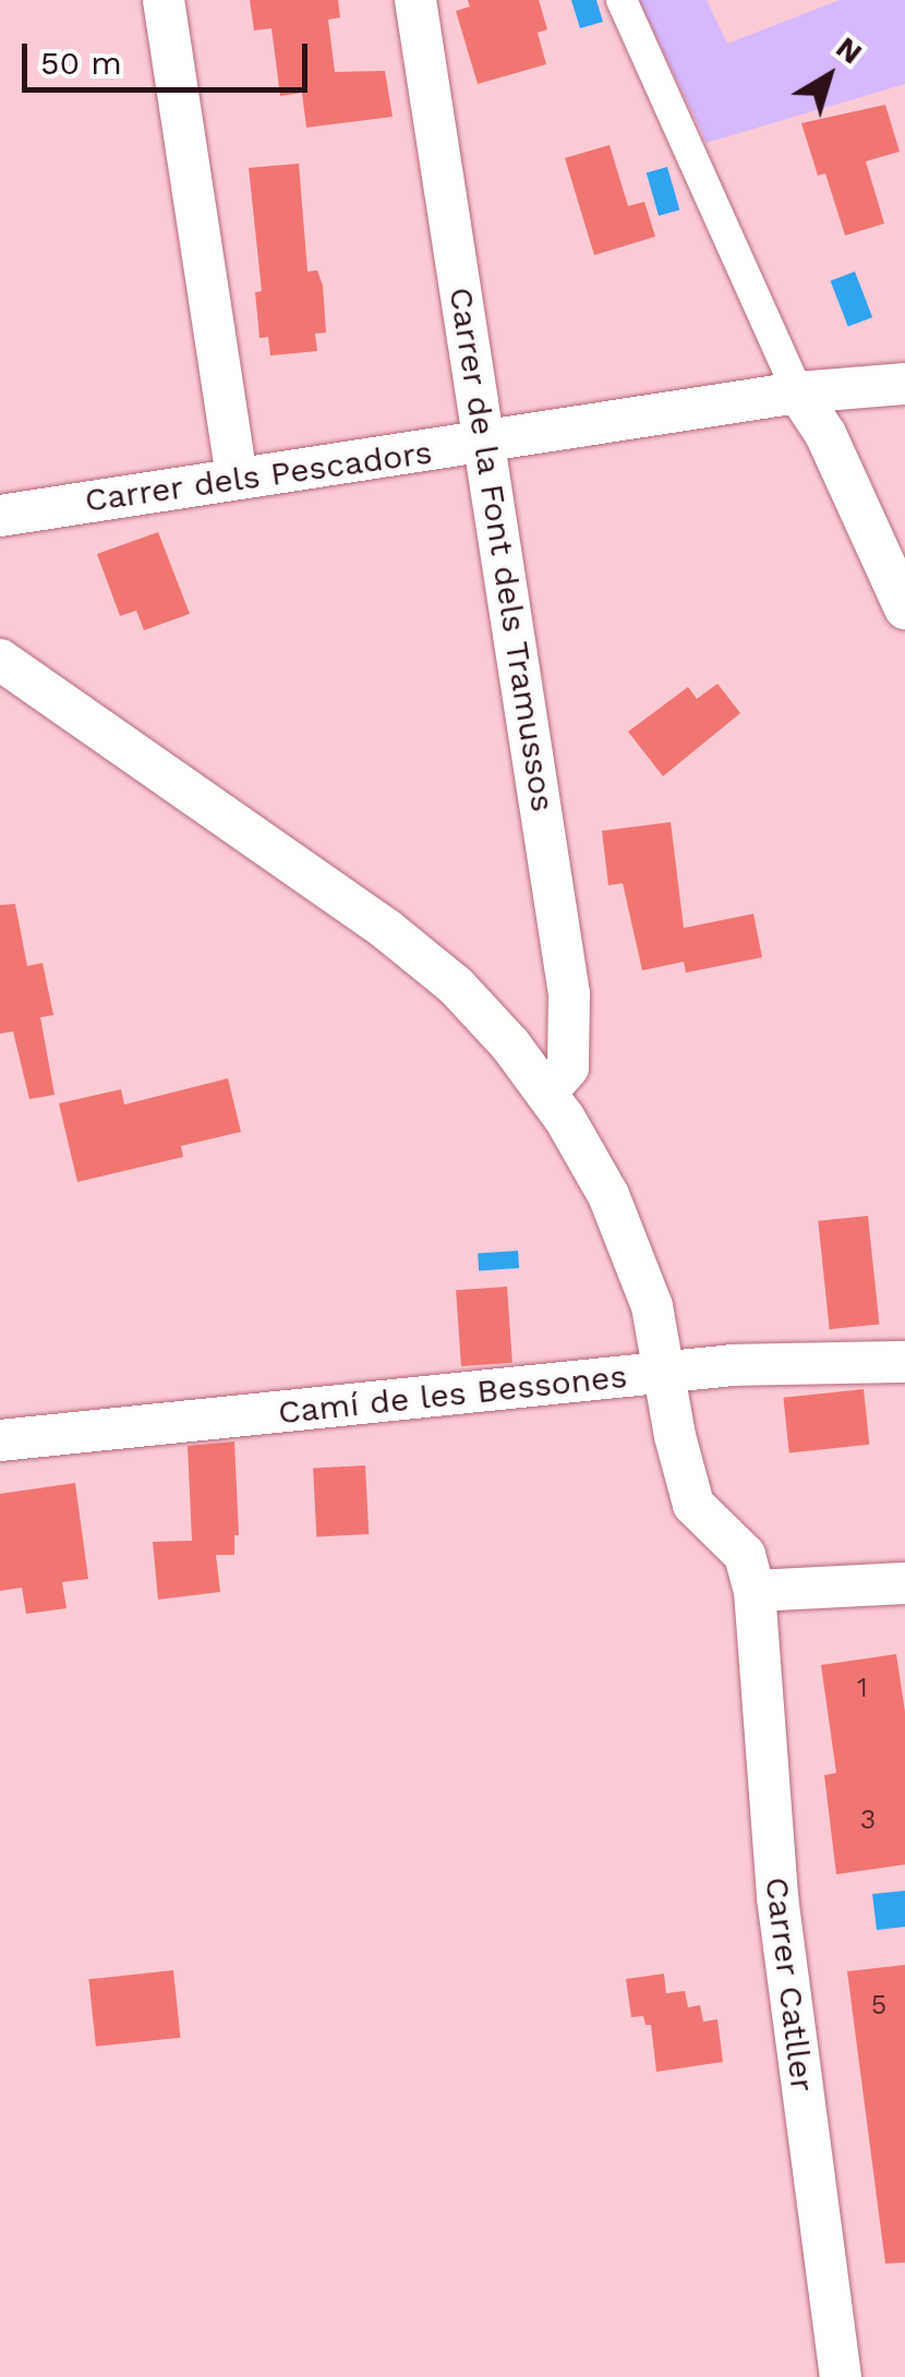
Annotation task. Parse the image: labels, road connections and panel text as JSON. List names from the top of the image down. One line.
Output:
{"streets":{"street":["Carrer dels Pescadors","Carrer de la Font dels Tramussos","Camí de les Bessones","Carrer Catller"]},"crossings":[["Carrer dels Pescadors","Carrer de la Font dels Tramussos"]],"house_numbers":["1","3","5"],"scale_bar":"50 m","north":"top right"}
